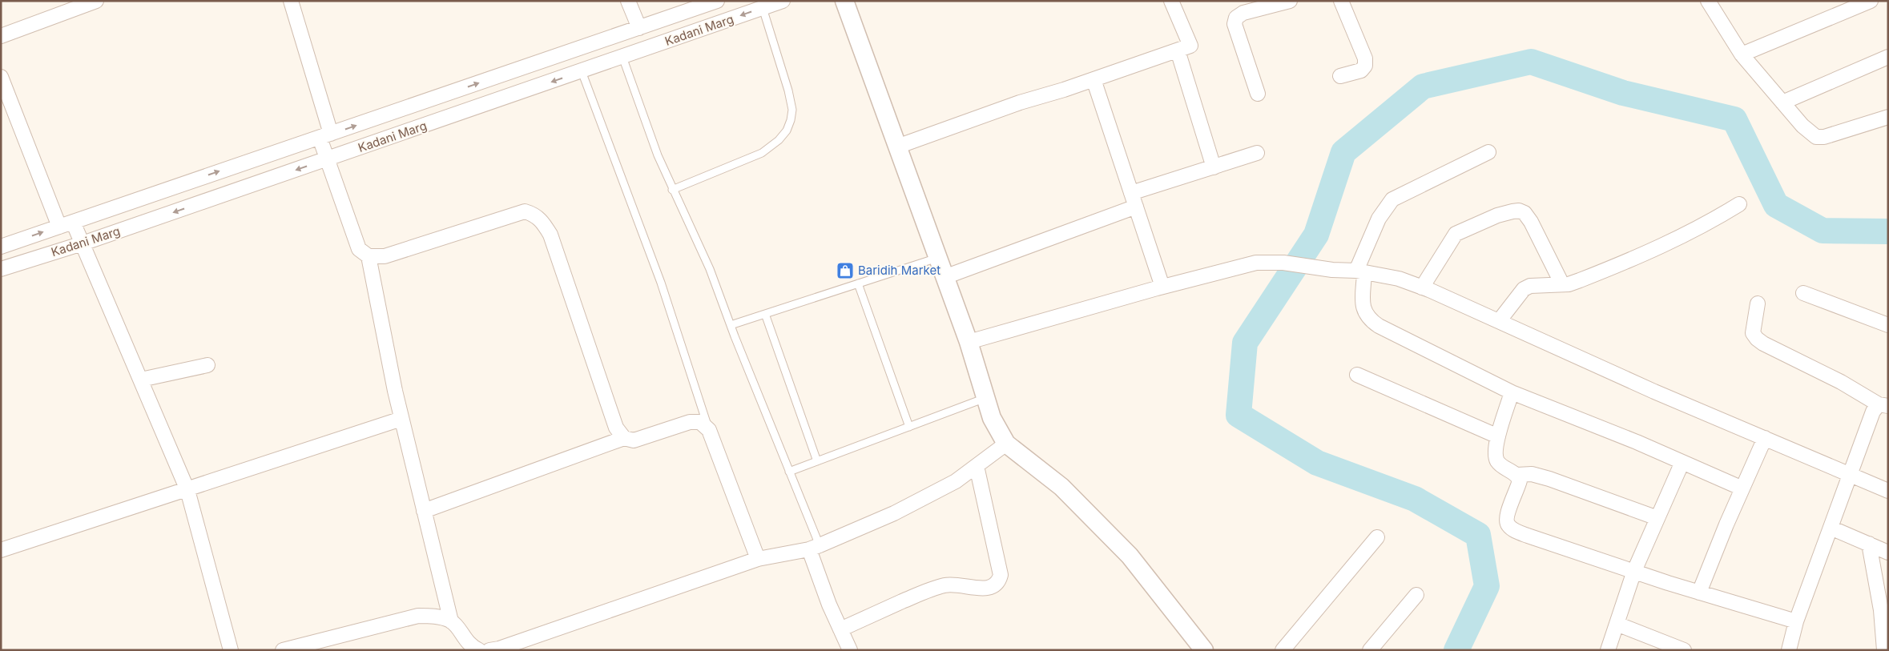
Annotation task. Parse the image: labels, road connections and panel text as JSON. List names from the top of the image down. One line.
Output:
{"streets":{"street":["Kadani Marg"]},"places":{"shop":["Baridih Market"]}}
